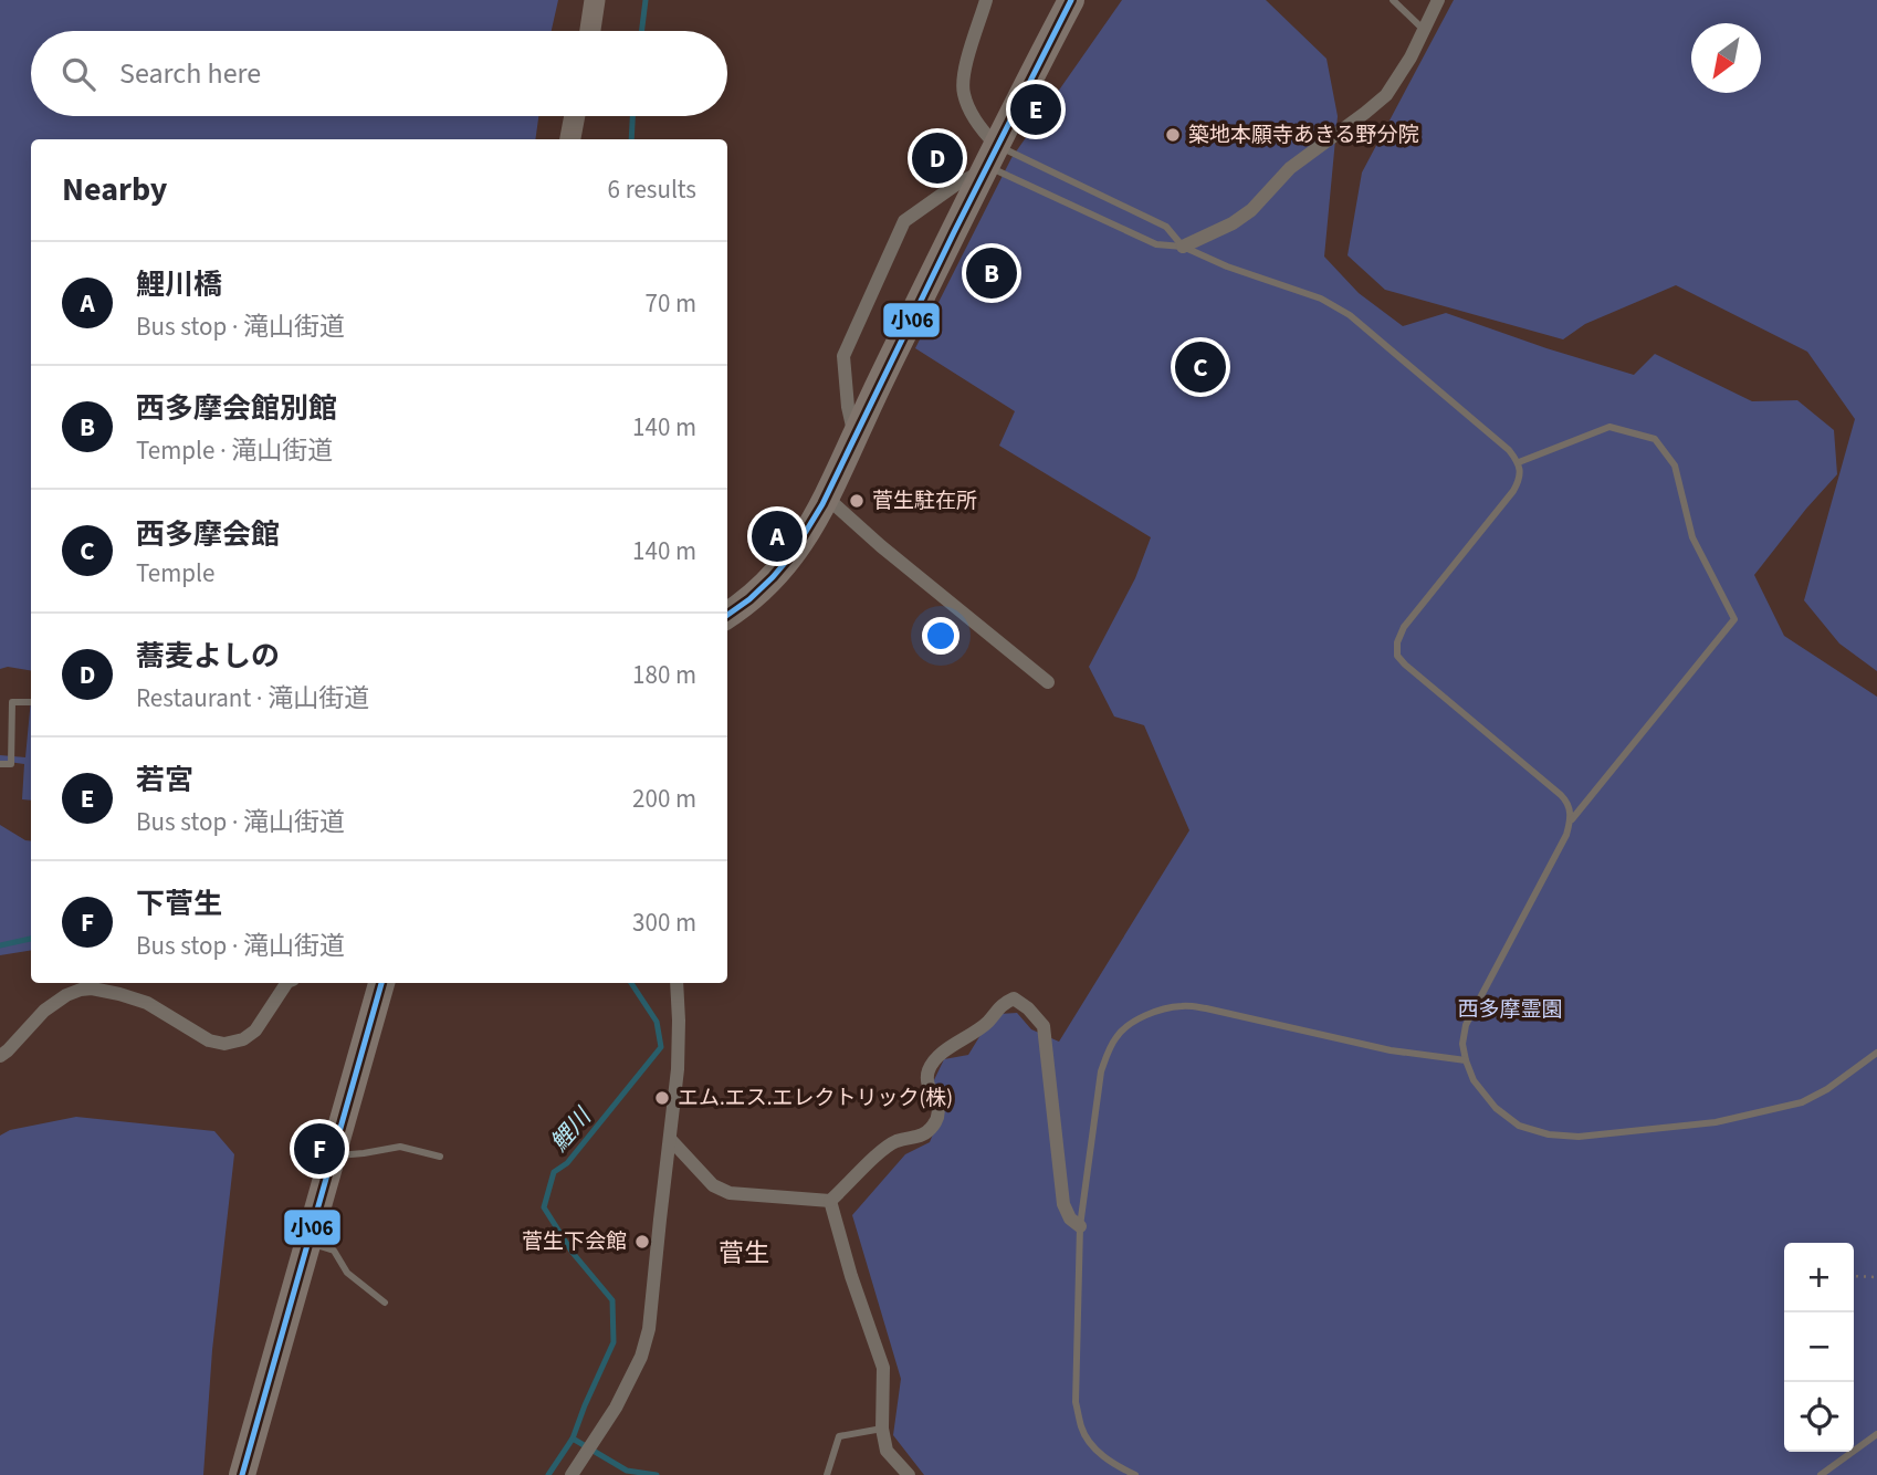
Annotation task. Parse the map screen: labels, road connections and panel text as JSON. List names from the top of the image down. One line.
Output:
{"districts":["菅生"],"water":["鯉川"],"parks":["西多摩霊園"],"places":["築地本願寺あきる野分院","菅生駐在所","エム.エス.エレクトリック(株)","菅生下会館"],"lines":["transit line 小06"],"north":"bottom left","page":{"search":"Search here","pins":["E","D","B","C","A","F"],"heading":["Nearby","6 results"],"list":[{"mark":"A","name":"鯉川橋","note":"Bus stop · 滝山街道","value":"70 m"},{"mark":"B","name":"西多摩会館別館","note":"Temple · 滝山街道","value":"140 m"},{"mark":"C","name":"西多摩会館","note":"Temple","value":"140 m"},{"mark":"D","name":"蕎麦よしの","note":"Restaurant · 滝山街道","value":"180 m"},{"mark":"E","name":"若宮","note":"Bus stop · 滝山街道","value":"200 m"},{"mark":"F","name":"下菅生","note":"Bus stop · 滝山街道","value":"300 m"}],"map_buttons":["+","−"]}}
